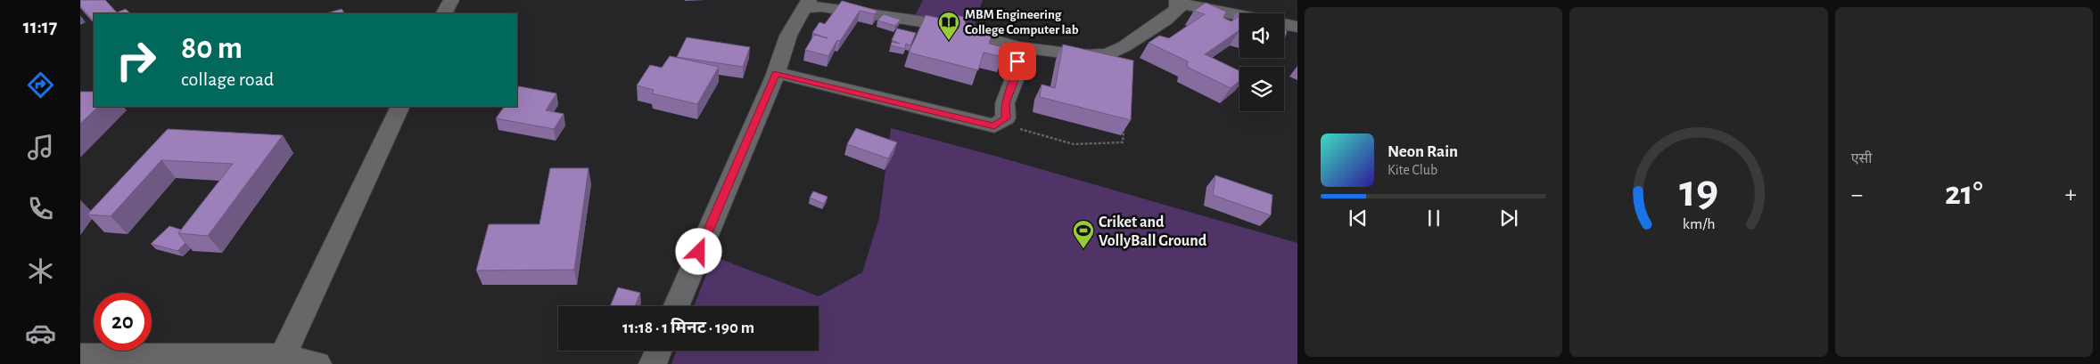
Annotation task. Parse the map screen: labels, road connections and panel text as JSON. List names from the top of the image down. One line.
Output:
{"places":{"library":["MBM Engineering College Computer lab"],"sports":["Criket and VollyBall Ground"]},"page":{"tabs":"11:17","tile":"एसी","turn":["80 m","collage road"],"song":["Neon Rain","Kite Club"],"heat":["−","21°","+"],"limit":"20","trip":"11:18 · 1 मिनट · 190 m","gauge":["19","km/h"]}}
